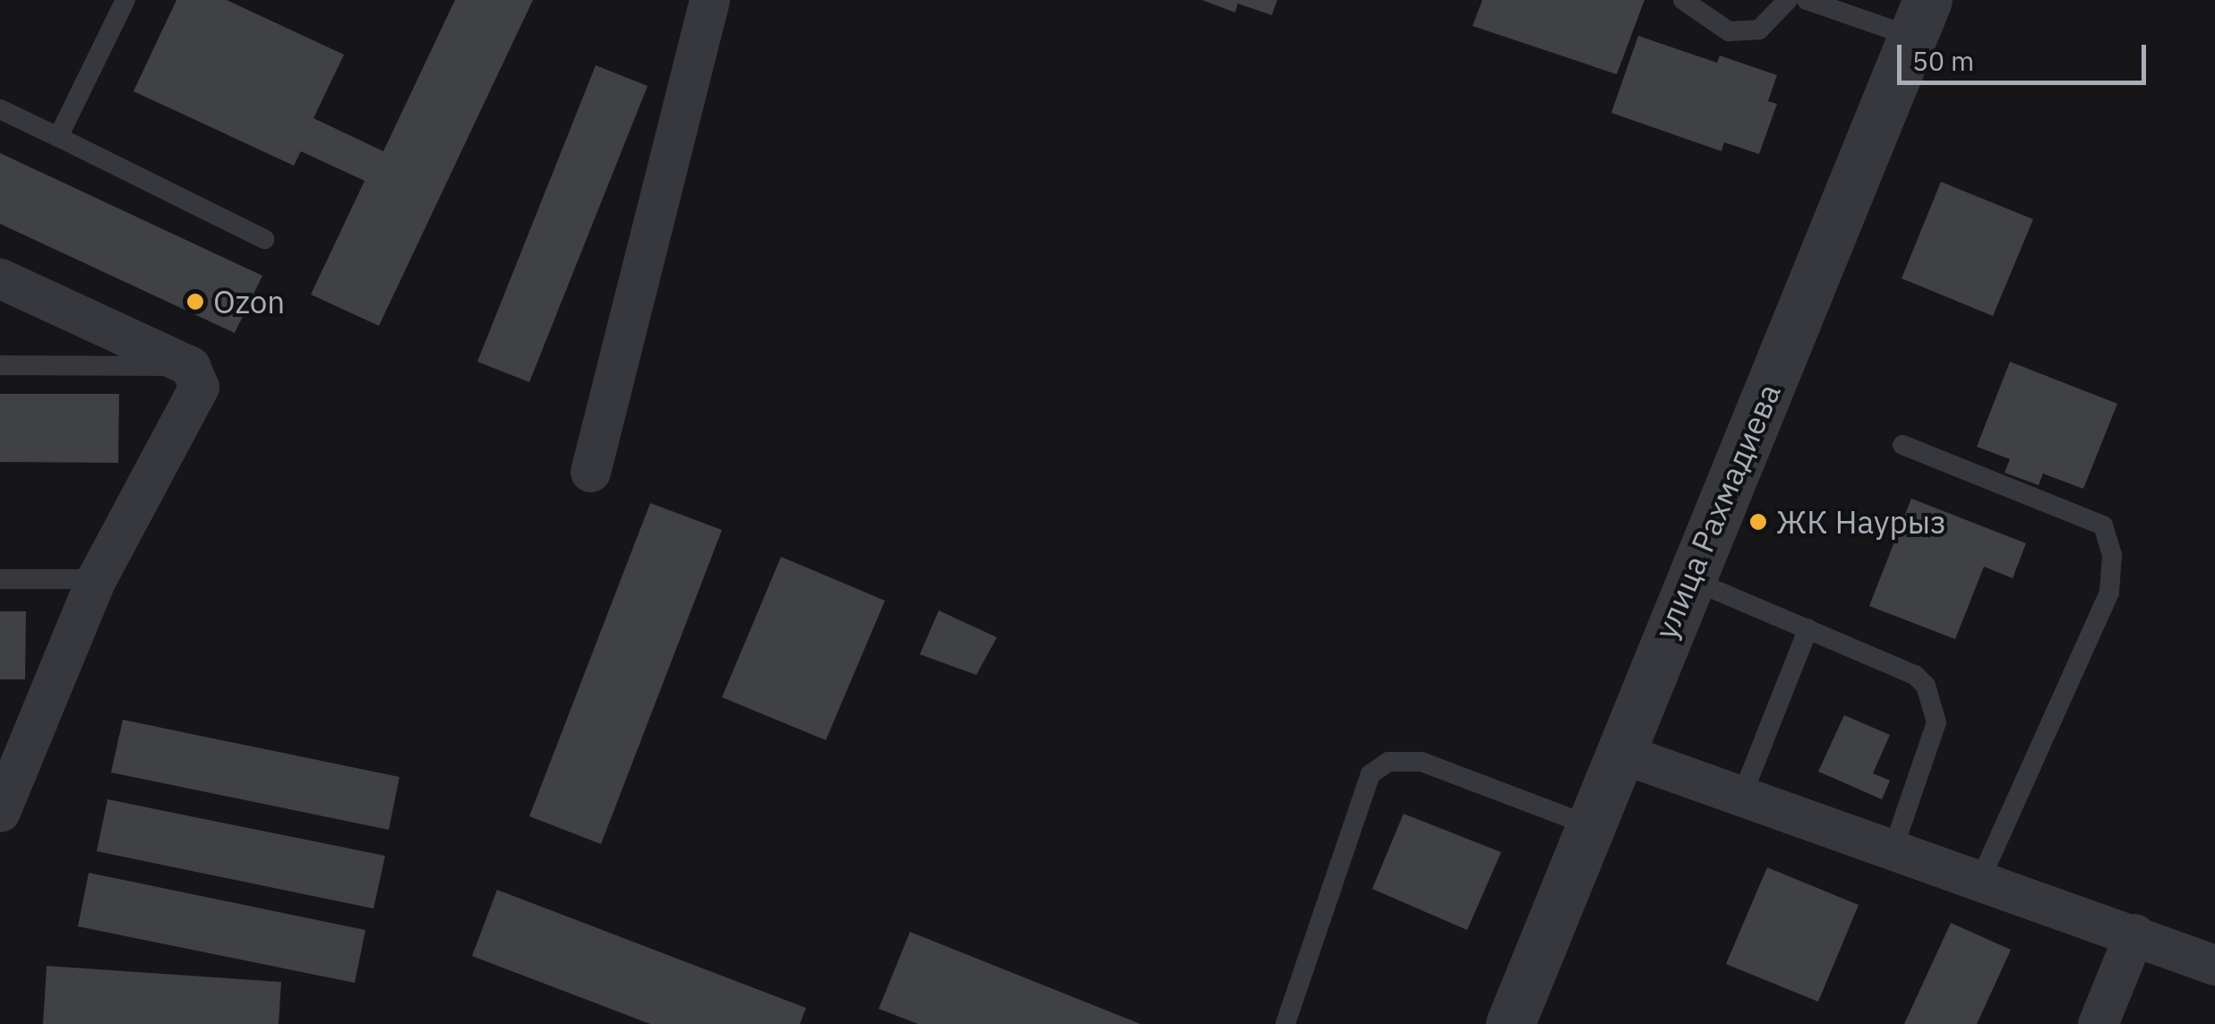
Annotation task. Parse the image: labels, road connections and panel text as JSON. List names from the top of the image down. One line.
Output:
{"streets":{"street":["улица Рахмадиева"]},"places":["Ozon","ЖК Наурыз"],"scale_bar":"50 m"}
